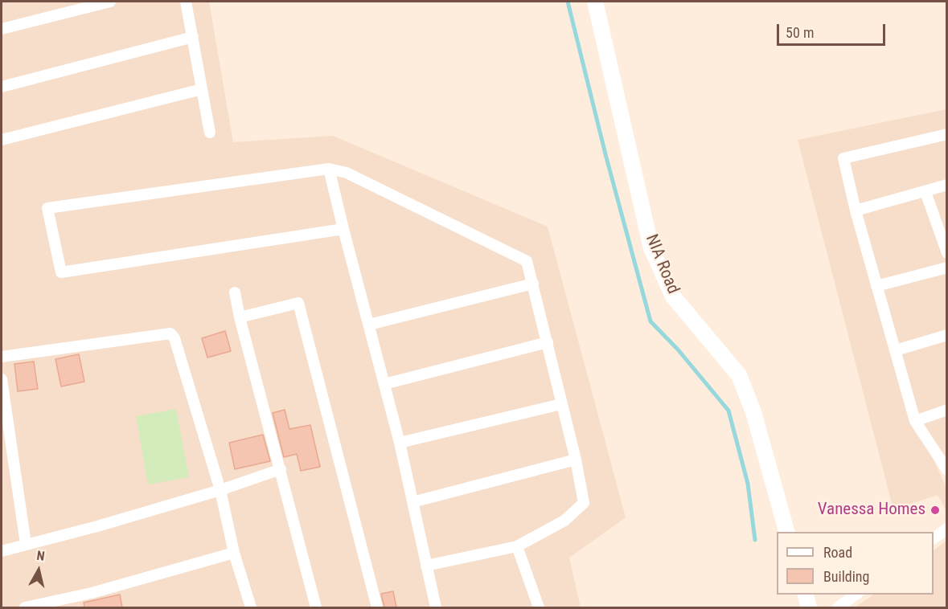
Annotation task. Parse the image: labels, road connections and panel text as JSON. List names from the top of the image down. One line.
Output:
{"streets":{"street":["NIA Road"]},"places":["Vanessa Homes"],"legend":["Road","Building"],"scale_bar":"50 m","north":"top"}
